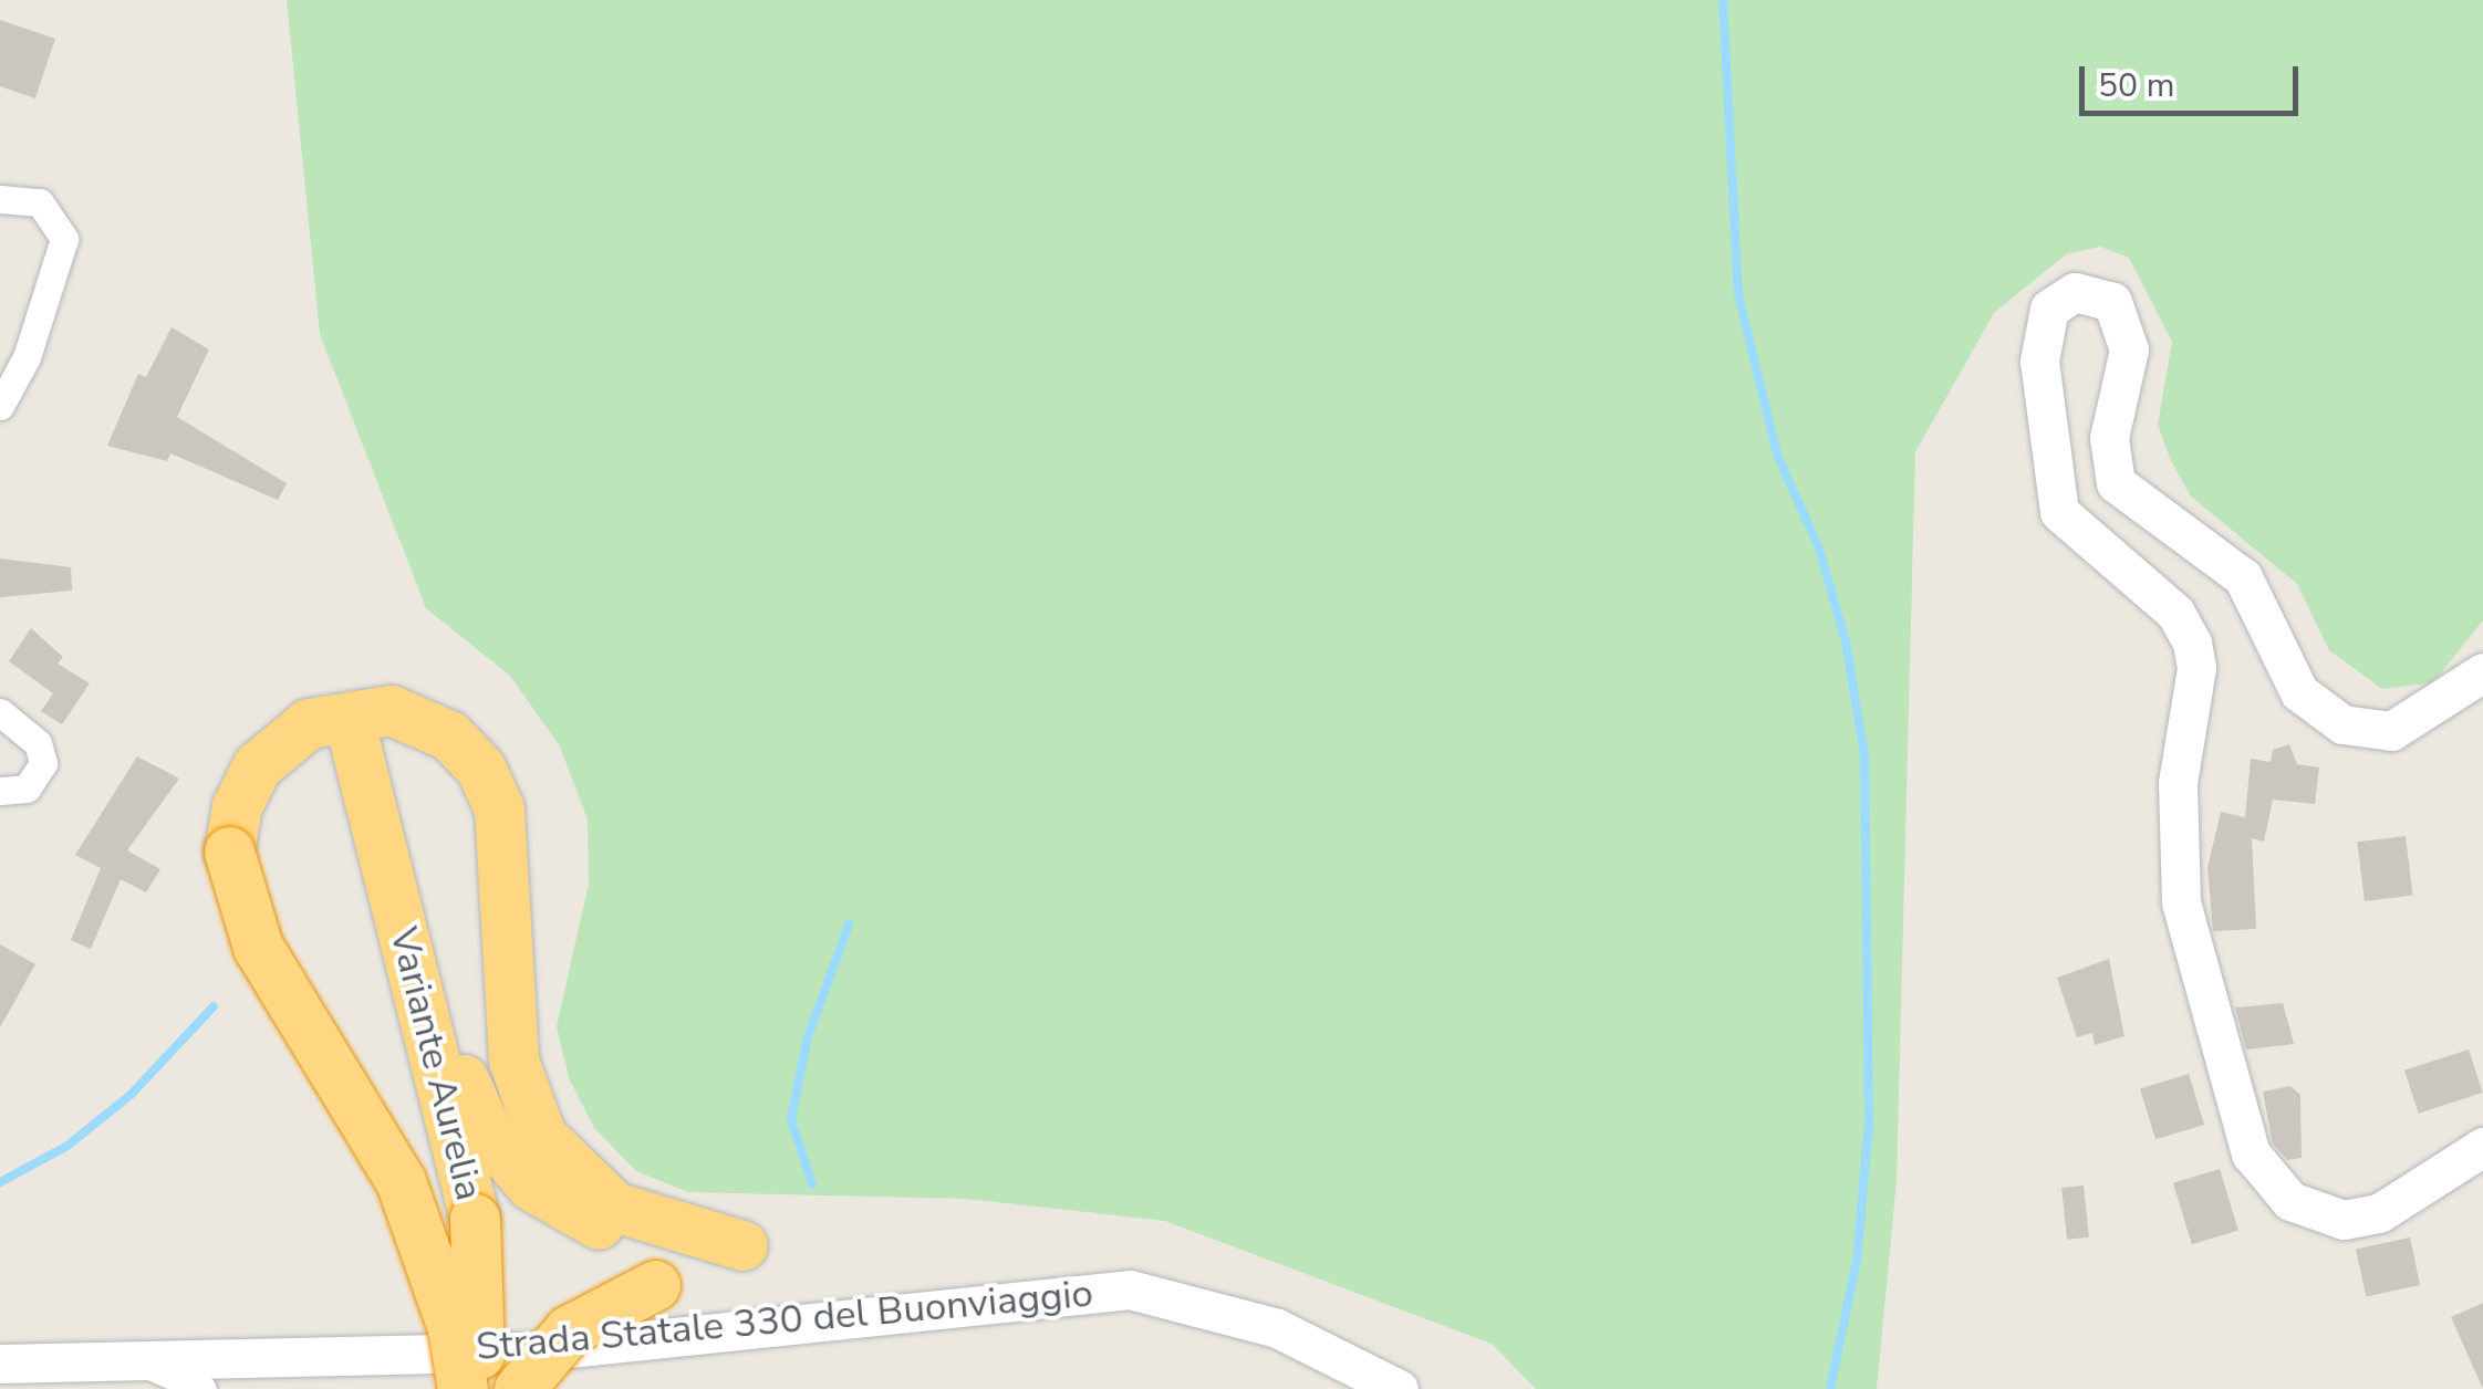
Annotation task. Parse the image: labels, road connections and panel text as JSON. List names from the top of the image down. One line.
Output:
{"streets":{"highway":["Variante Aurelia"],"street":["Strada Statale 330 del Buonviaggio"]},"scale_bar":"50 m"}
